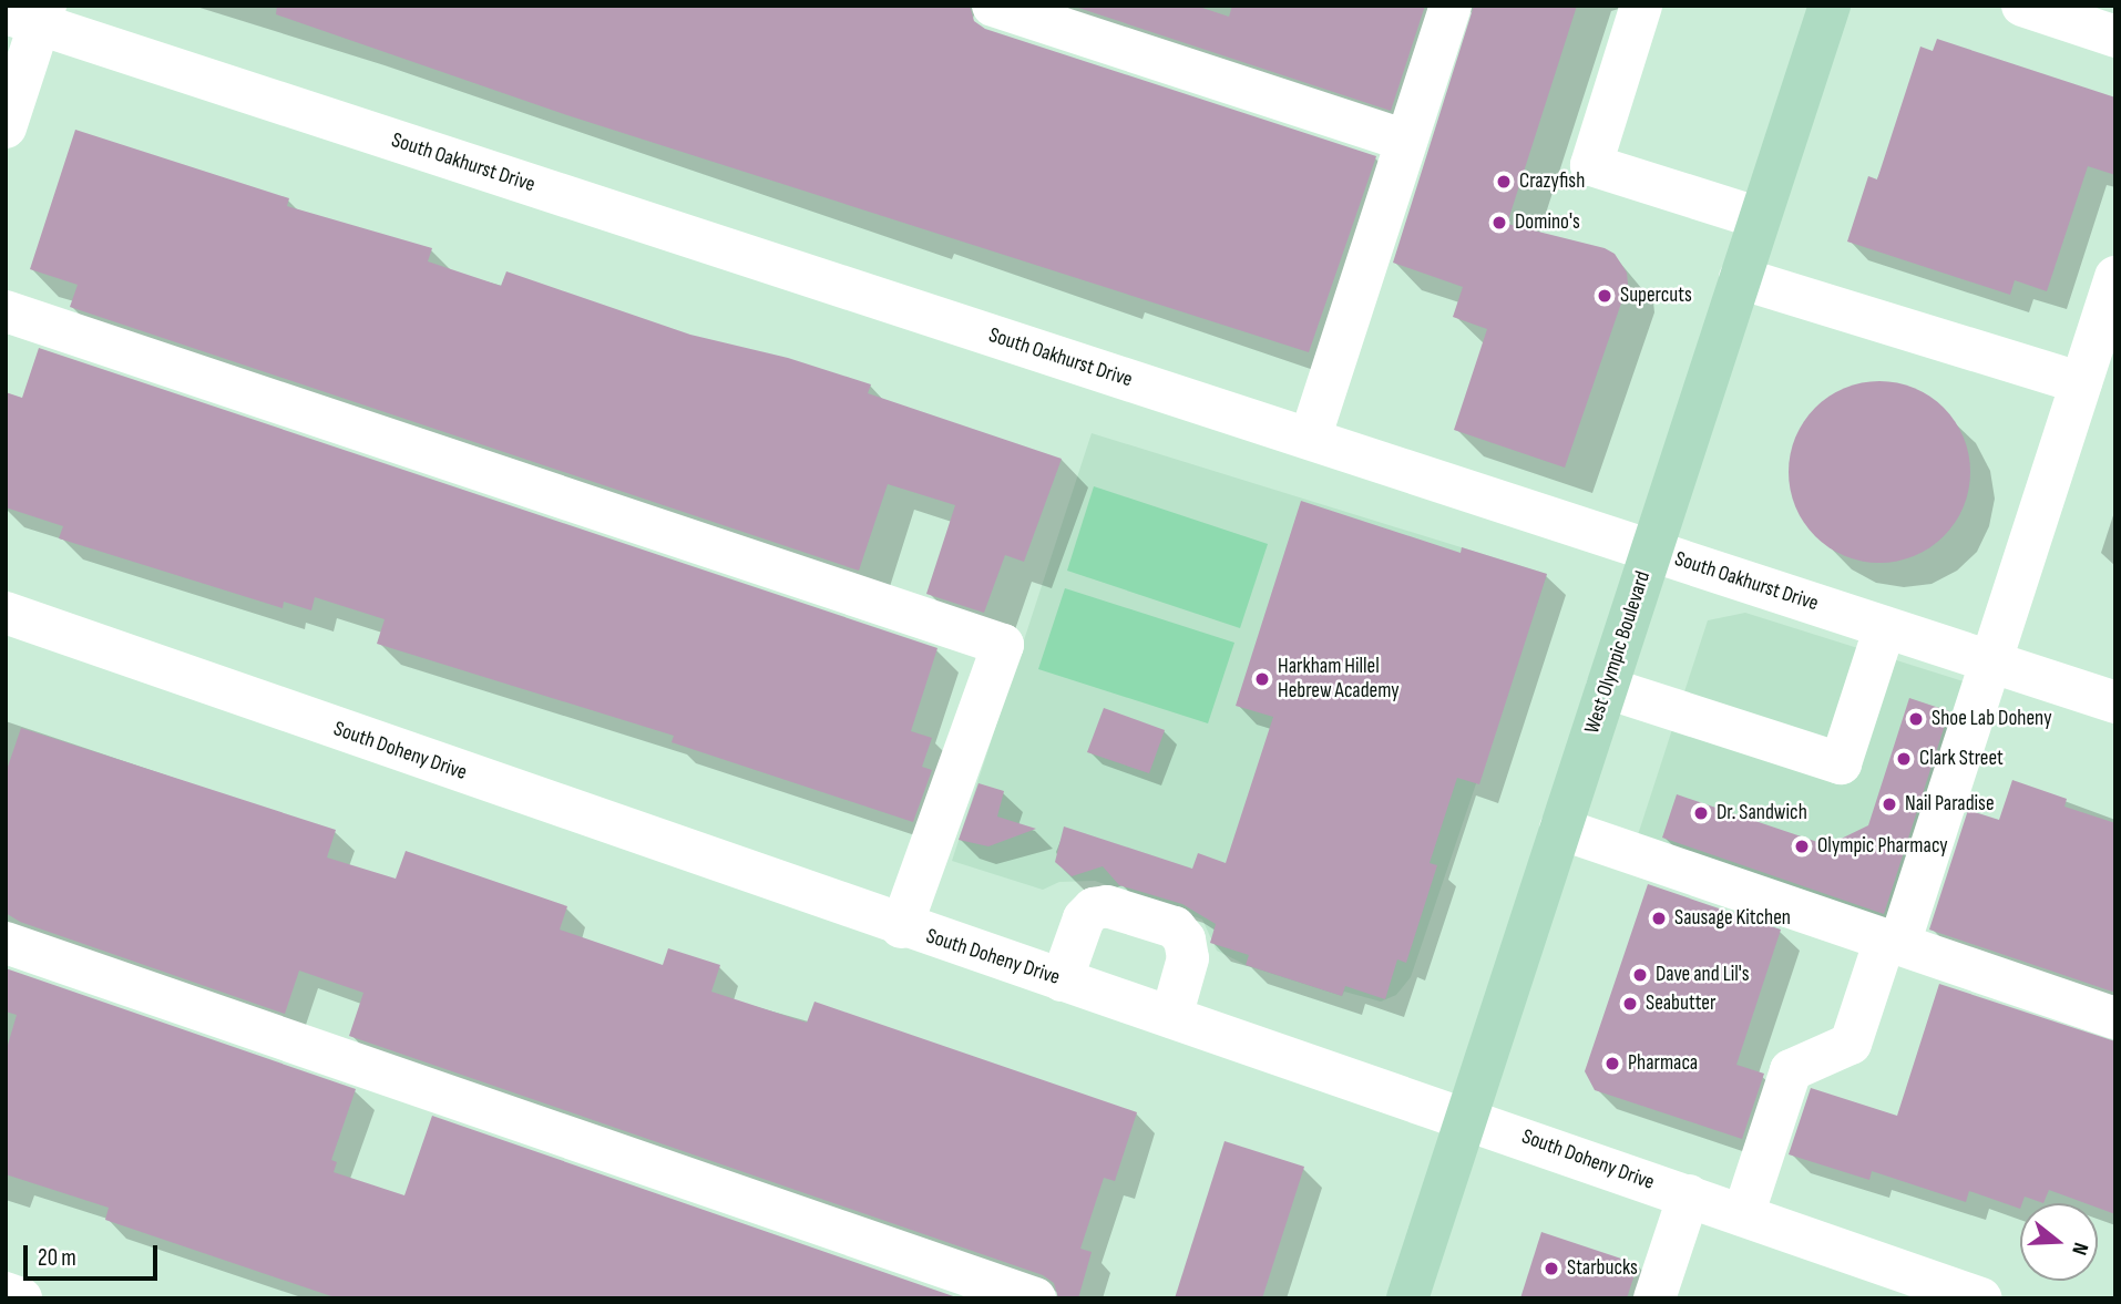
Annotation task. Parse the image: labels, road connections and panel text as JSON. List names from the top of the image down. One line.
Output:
{"streets":{"main road":["West Olympic Boulevard"],"street":["South Oakhurst Drive","South Doheny Drive"]},"crossings":[["South Oakhurst Drive","West Olympic Boulevard"],["West Olympic Boulevard","South Doheny Drive"]],"places":["Crazyfish","Domino's","Supercuts","Harkham Hillel Hebrew Academy","Shoe Lab Doheny","Clark Street","Nail Paradise","Dr. Sandwich","Olympic Pharmacy","Sausage Kitchen","Dave and Lil's","Seabutter","Pharmaca","Starbucks"],"scale_bar":"20 m","north":"right"}
